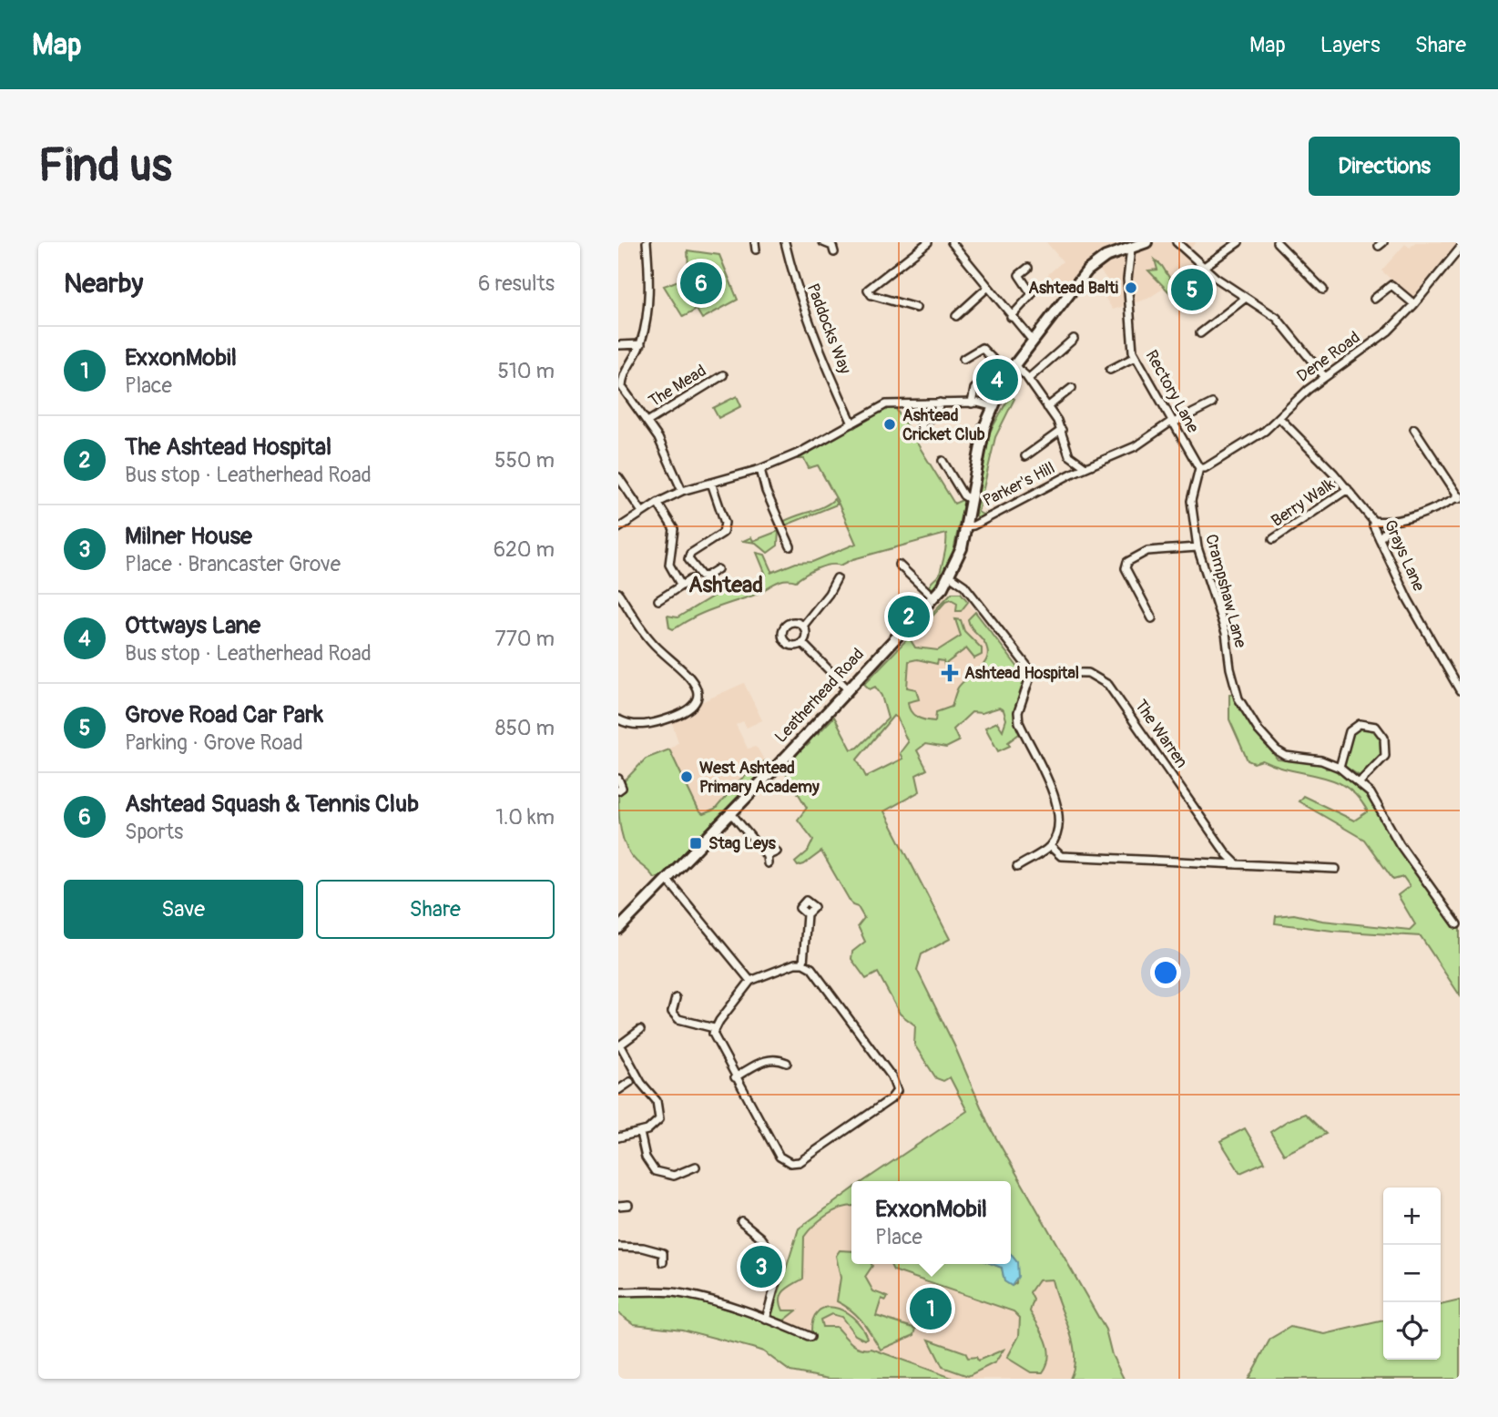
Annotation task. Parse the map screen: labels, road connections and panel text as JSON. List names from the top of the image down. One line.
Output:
{"streets":{"highway":["Leatherhead Road"],"street":["Paddocks Way","Dene Road","The Mead","Rectory Lane","Parker's Hill","Berry Walk","Grays Lane","Crampshaw Lane","The Warren"]},"crossings":[["Dene Road","Rectory Lane"],["Dene Road","Grays Lane"],["Dene Road","Crampshaw Lane"],["Rectory Lane","Parker's Hill"],["Rectory Lane","Crampshaw Lane"],["Rectory Lane","Leatherhead Road"],["Parker's Hill","Leatherhead Road"],["Berry Walk","Grays Lane"]],"districts":["Ashtead"],"places":{"other":["Ashtead Balti","Ashtead Cricket Club","West Ashtead Primary Academy"],"health":["Ashtead Hospital"],"transit":["Stag Leys"]},"page":{"header":"Map","nav":["Map","Layers","Share"],"buttons":["Directions",["Save","Share"]],"title":"Find us","heading":["Nearby","6 results"],"pins":["6","5","4","2","3","1"],"list":[{"mark":"1","name":"ExxonMobil","note":"Place","value":"510 m"},{"mark":"2","name":"The Ashtead Hospital","note":"Bus stop · Leatherhead Road","value":"550 m"},{"mark":"3","name":"Milner House","note":"Place · Brancaster Grove","value":"620 m"},{"mark":"4","name":"Ottways Lane","note":"Bus stop · Leatherhead Road","value":"770 m"},{"mark":"5","name":"Grove Road Car Park","note":"Parking · Grove Road","value":"850 m"},{"mark":"6","name":"Ashtead Squash & Tennis Club","note":"Sports","value":"1.0 km"}],"popup":["ExxonMobil","Place"],"map_buttons":["+","−"]}}
